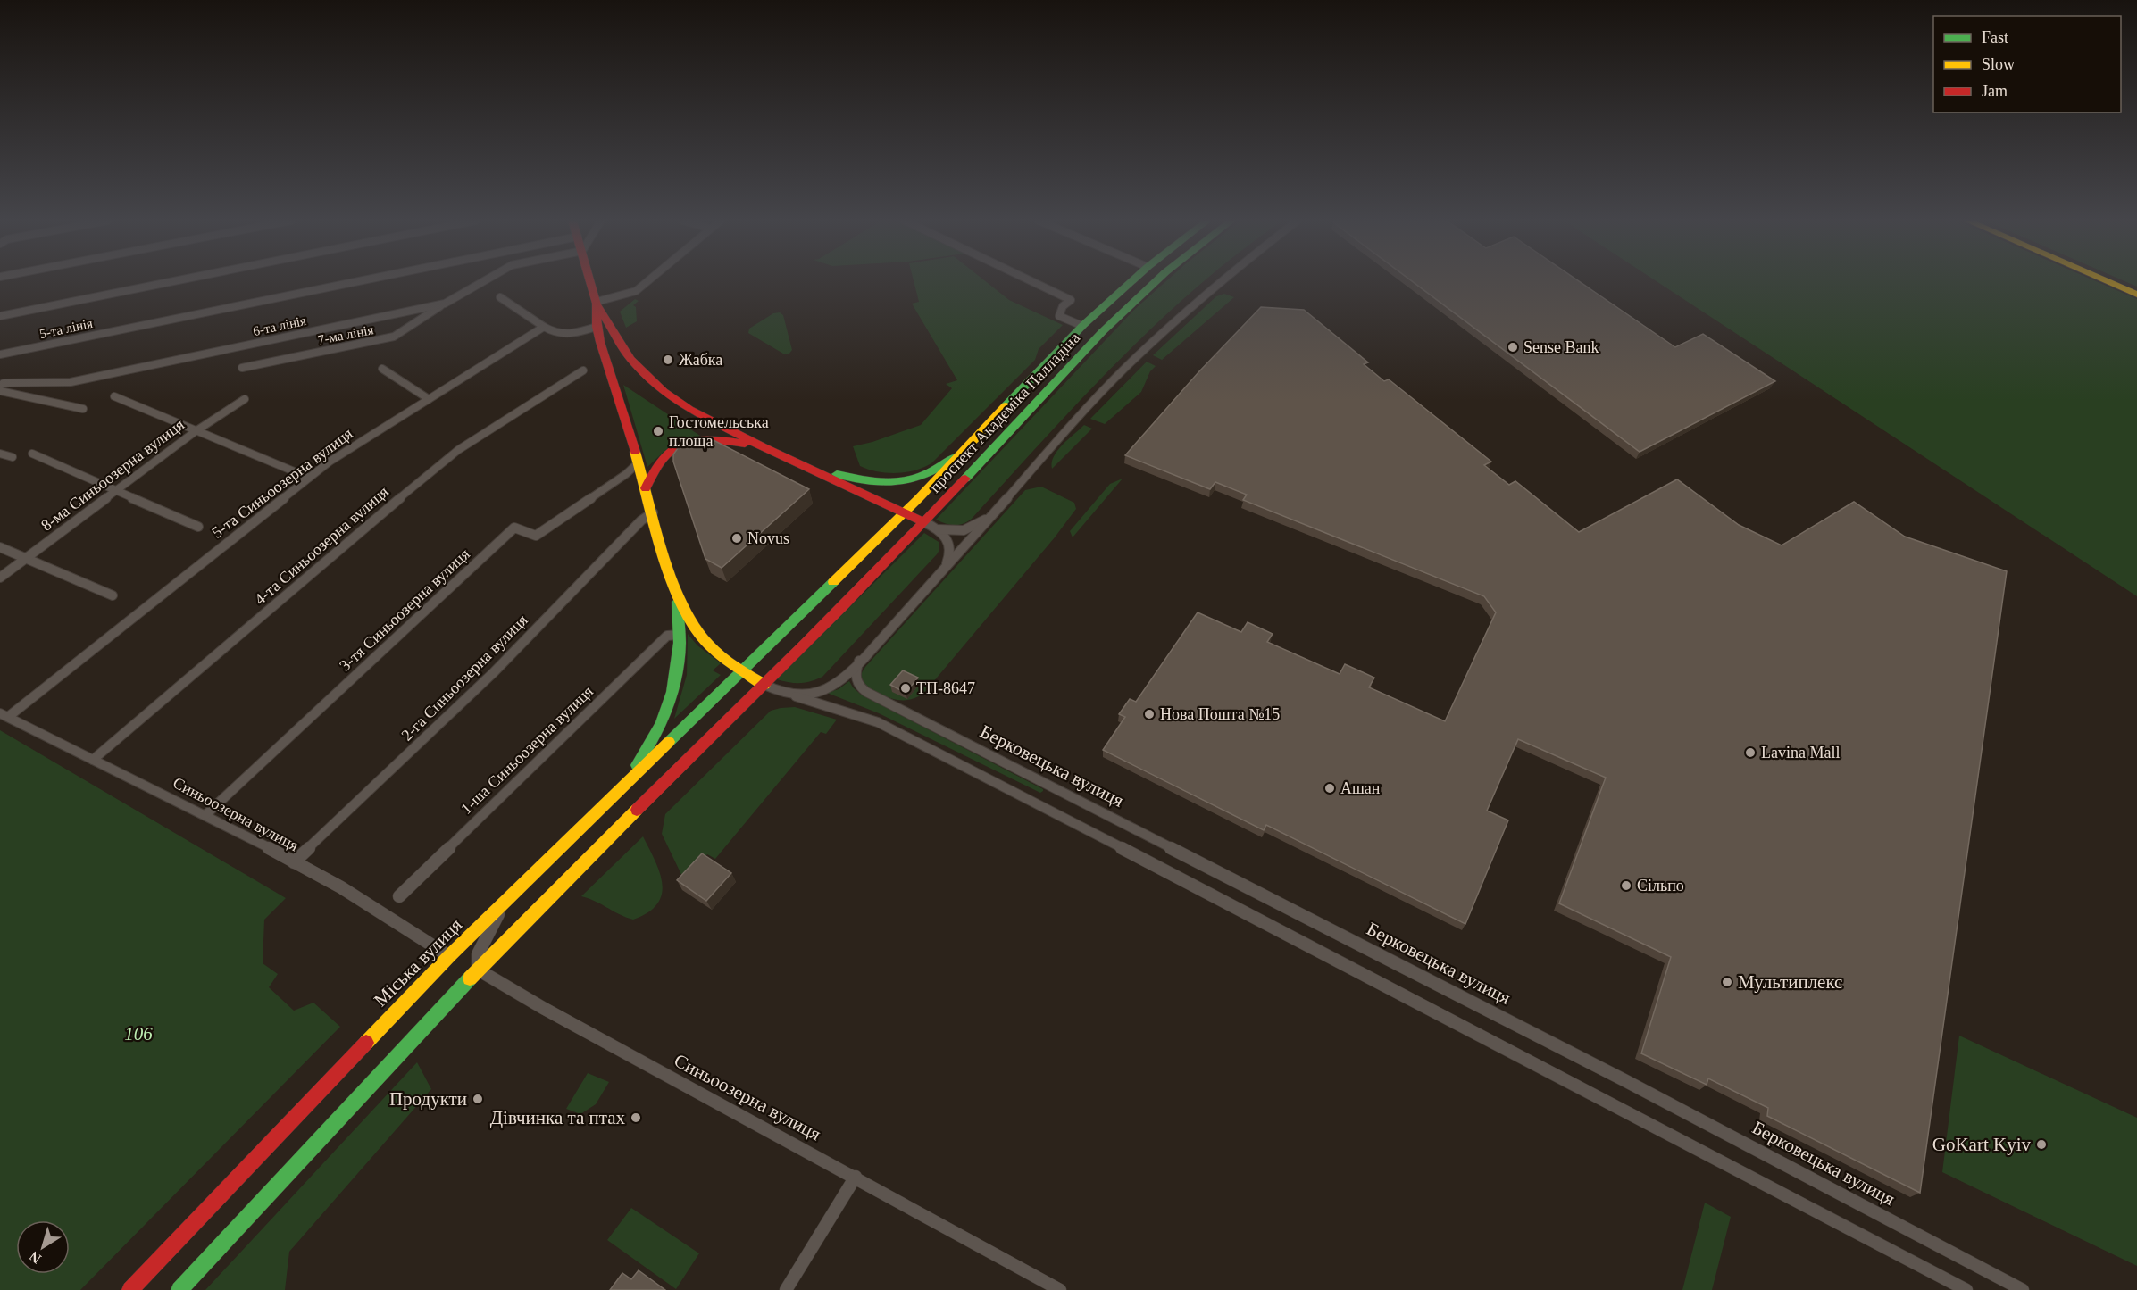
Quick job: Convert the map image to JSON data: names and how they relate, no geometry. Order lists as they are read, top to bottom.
{
  "streets": {
    "main road": ["проспект Академіка Палладіна", "Міська вулиця"],
    "street": [
      "6-та лінія",
      "5-та лінія",
      "7-ма лінія",
      "8-ма Синьоозерна вулиця",
      "5-та Синьоозерна вулиця",
      "4-та Синьоозерна вулиця",
      "3-тя Синьоозерна вулиця",
      "2-га Синьоозерна вулиця",
      "1-ша Синьоозерна вулиця",
      "Берковецька вулиця",
      "Синьоозерна вулиця"
    ]
  },
  "crossings": [
    ["6-та лінія", "7-ма лінія"],
    ["5-та Синьоозерна вулиця", "Синьоозерна вулиця"],
    ["4-та Синьоозерна вулиця", "Синьоозерна вулиця"],
    ["3-тя Синьоозерна вулиця", "Синьоозерна вулиця"],
    ["2-га Синьоозерна вулиця", "Синьоозерна вулиця"],
    ["Синьоозерна вулиця", "Міська вулиця"]
  ],
  "parks": ["106"],
  "places": [
    "Sense Bank",
    "Жабка",
    "Гостомельська площа",
    "Novus",
    "ТП-8647",
    "Нова Пошта №15",
    "Lavina Mall",
    "Ашан",
    "Сільпо",
    "Мультиплекс",
    "Продукти",
    "Дівчинка та птах",
    "GoKart Kyiv"
  ],
  "legend": ["Fast", "Slow", "Jam"],
  "north": "bottom left"
}
